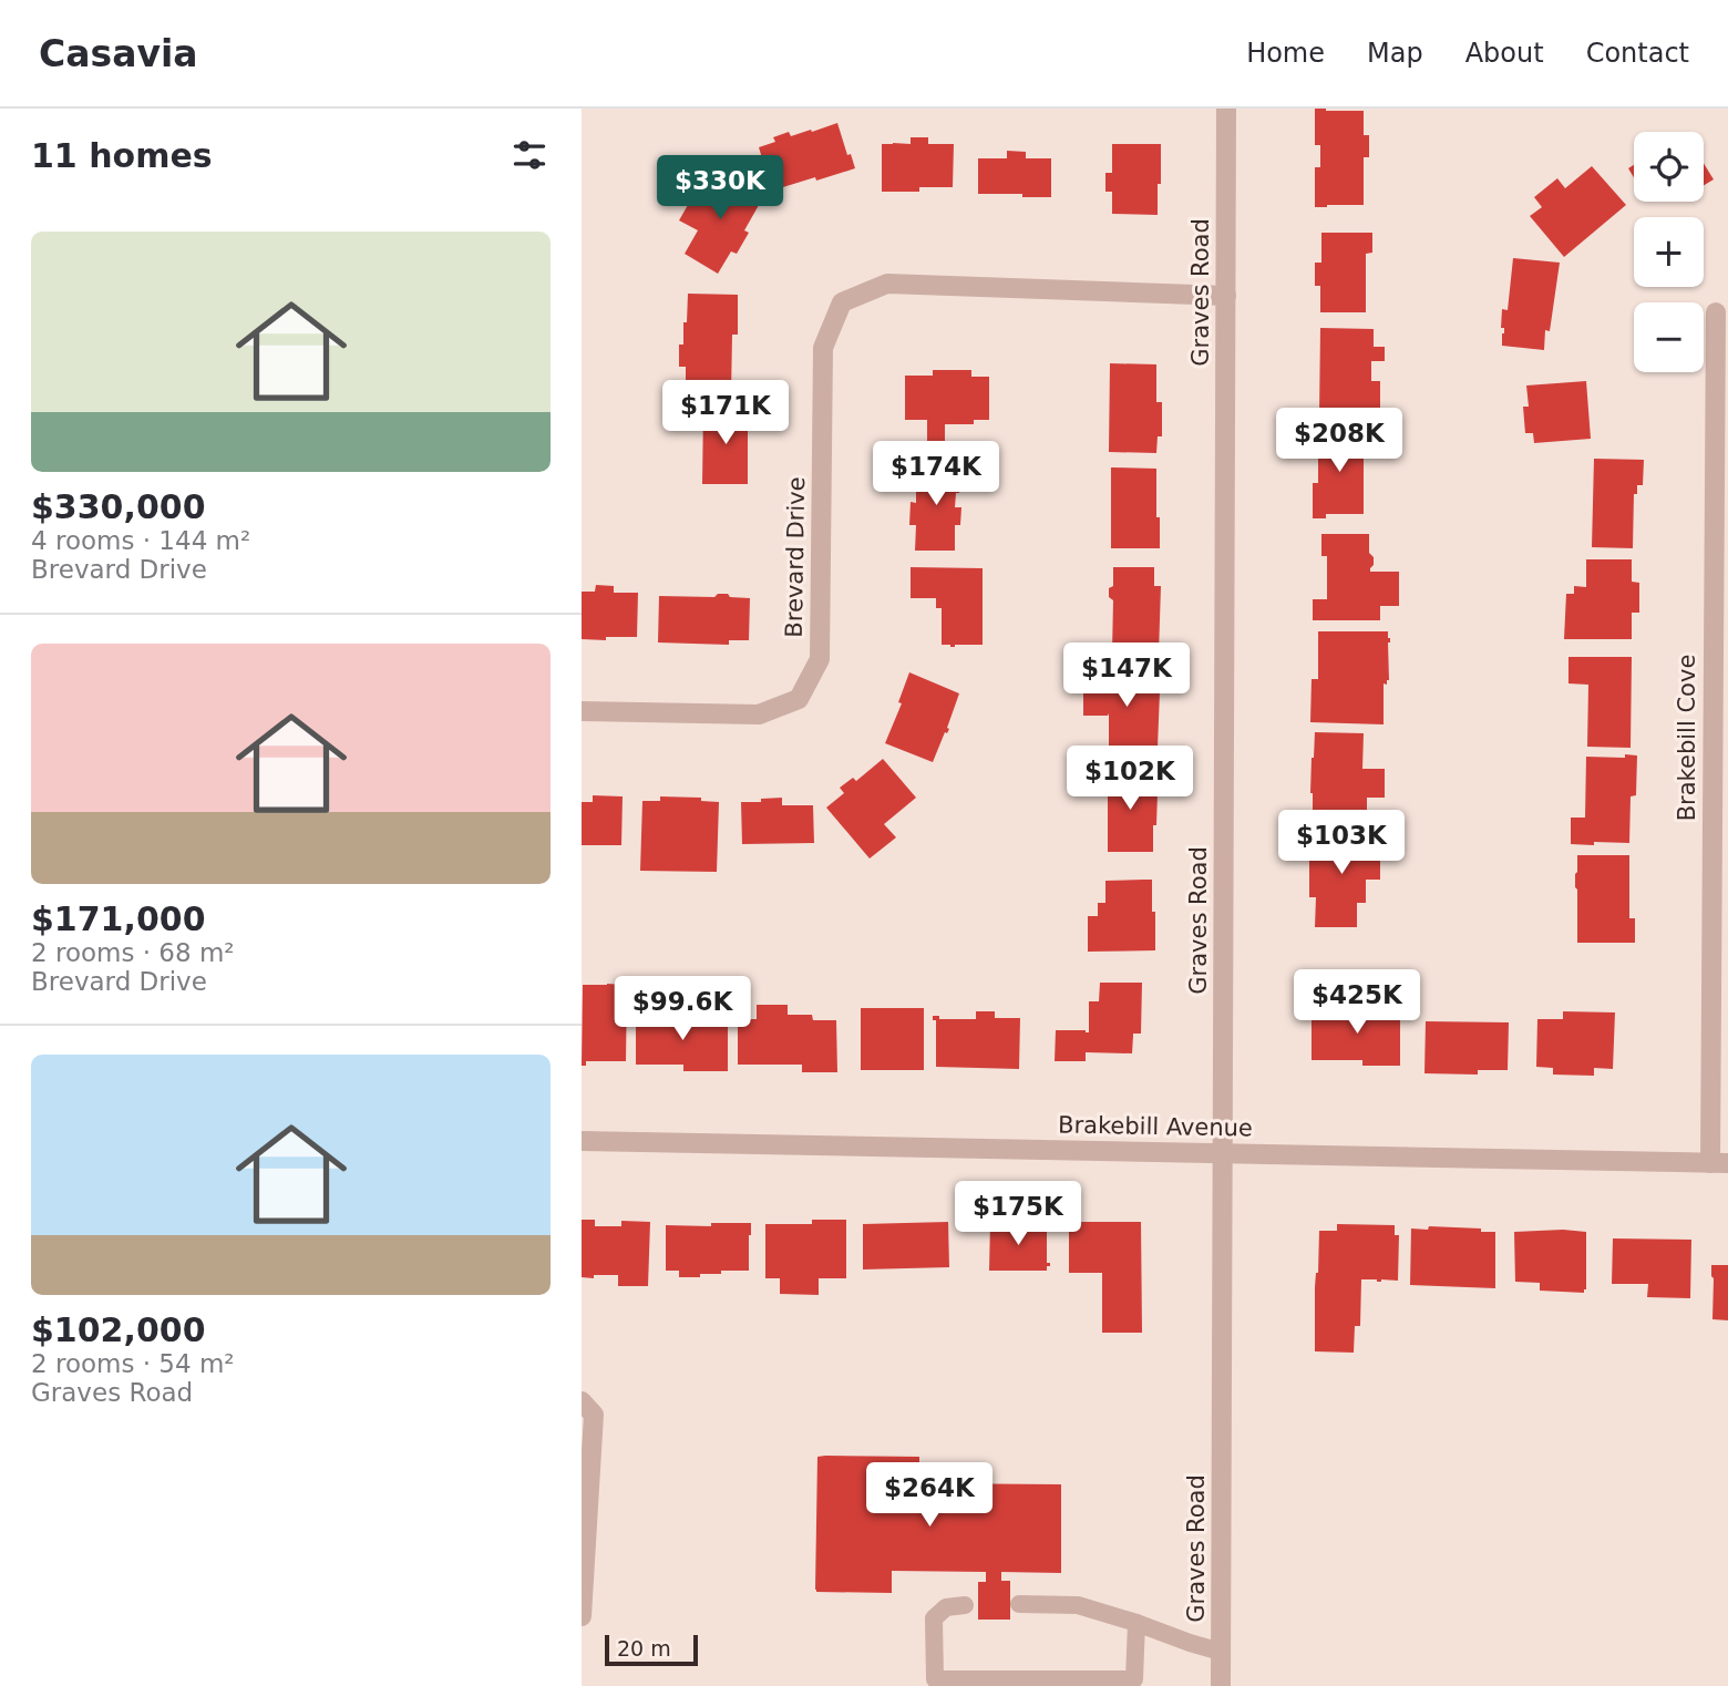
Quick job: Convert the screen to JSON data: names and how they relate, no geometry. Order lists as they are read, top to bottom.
{
  "streets": {
    "street": [
      "Graves Road",
      "Brevard Drive",
      "Brakebill Cove",
      "Brakebill Avenue"
    ]
  },
  "crossings": [
    ["Graves Road", "Brevard Drive"],
    ["Graves Road", "Brakebill Avenue"],
    ["Brakebill Cove", "Brakebill Avenue"]
  ],
  "scale_bar": "20 m",
  "page": {
    "header": "Casavia",
    "nav": [
      "Home",
      "Map",
      "About",
      "Contact"
    ],
    "heading": "11 homes",
    "map_buttons": ["+", "−"],
    "price": [
      "$330K",
      "$171K",
      "$208K",
      "$174K",
      "$147K",
      "$102K",
      "$103K",
      "$425K",
      "$99.6K",
      "$175K",
      "$264K"
    ],
    "list": [
      {
        "name": "$330,000",
        "note": "4 rooms · 144 m² · Brevard Drive"
      },
      {
        "name": "$171,000",
        "note": "2 rooms · 68 m² · Brevard Drive"
      },
      {
        "name": "$102,000",
        "note": "2 rooms · 54 m² · Graves Road"
      }
    ],
    "scale": "20 m"
  }
}
